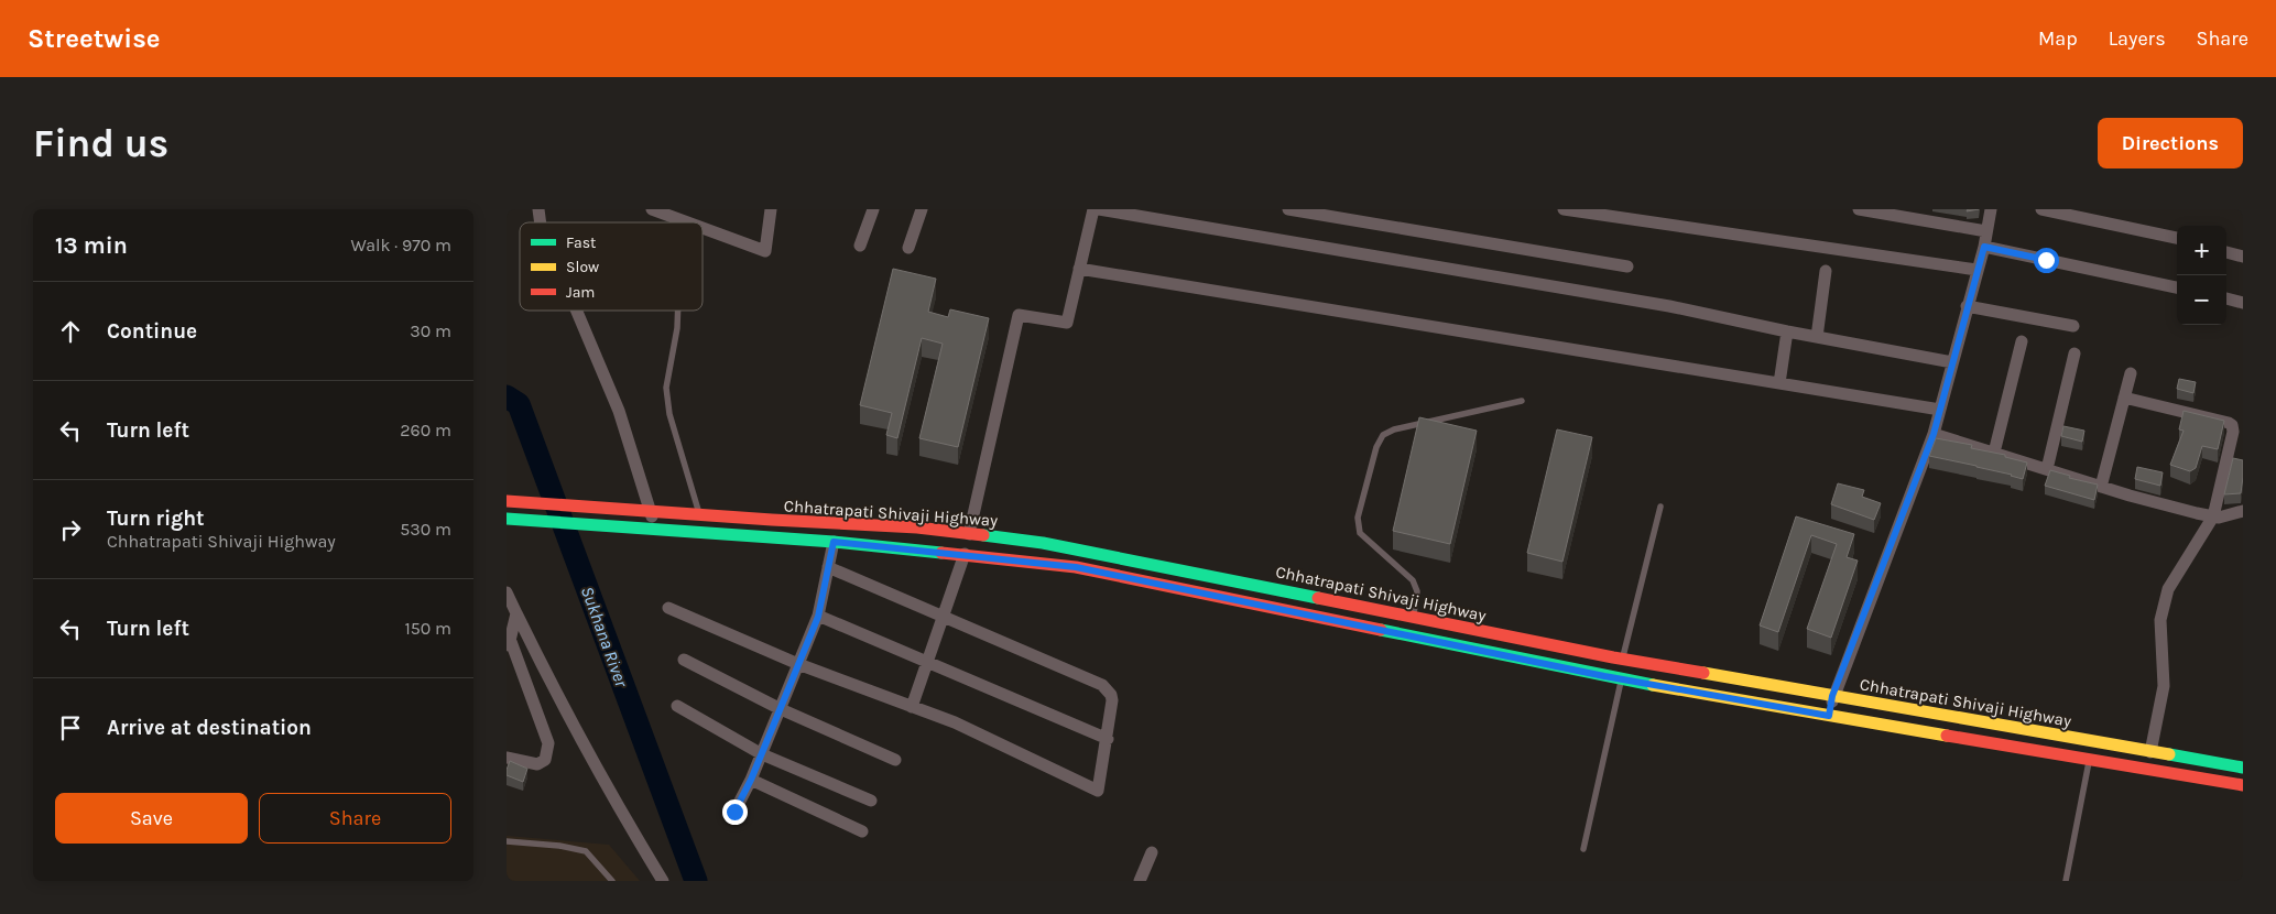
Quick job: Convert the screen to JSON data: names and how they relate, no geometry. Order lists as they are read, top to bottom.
{
  "streets": {
    "main road": ["Chhatrapati Shivaji Highway"]
  },
  "water": ["Sukhana River"],
  "legend": ["Fast", "Slow", "Jam"],
  "page": {
    "header": "Streetwise",
    "nav": ["Map", "Layers", "Share"],
    "buttons": [
      "Directions",
      ["Save", "Share"]
    ],
    "title": "Find us",
    "heading": ["13 min", "Walk · 970 m"],
    "map_buttons": ["+", "−"],
    "list": [
      ["Continue", "30 m"],
      ["Turn left", "260 m"],
      ["Turn right", "Chhatrapati Shivaji Highway", "530 m"],
      ["Turn left", "150 m"],
      "Arrive at destination"
    ]
  }
}
